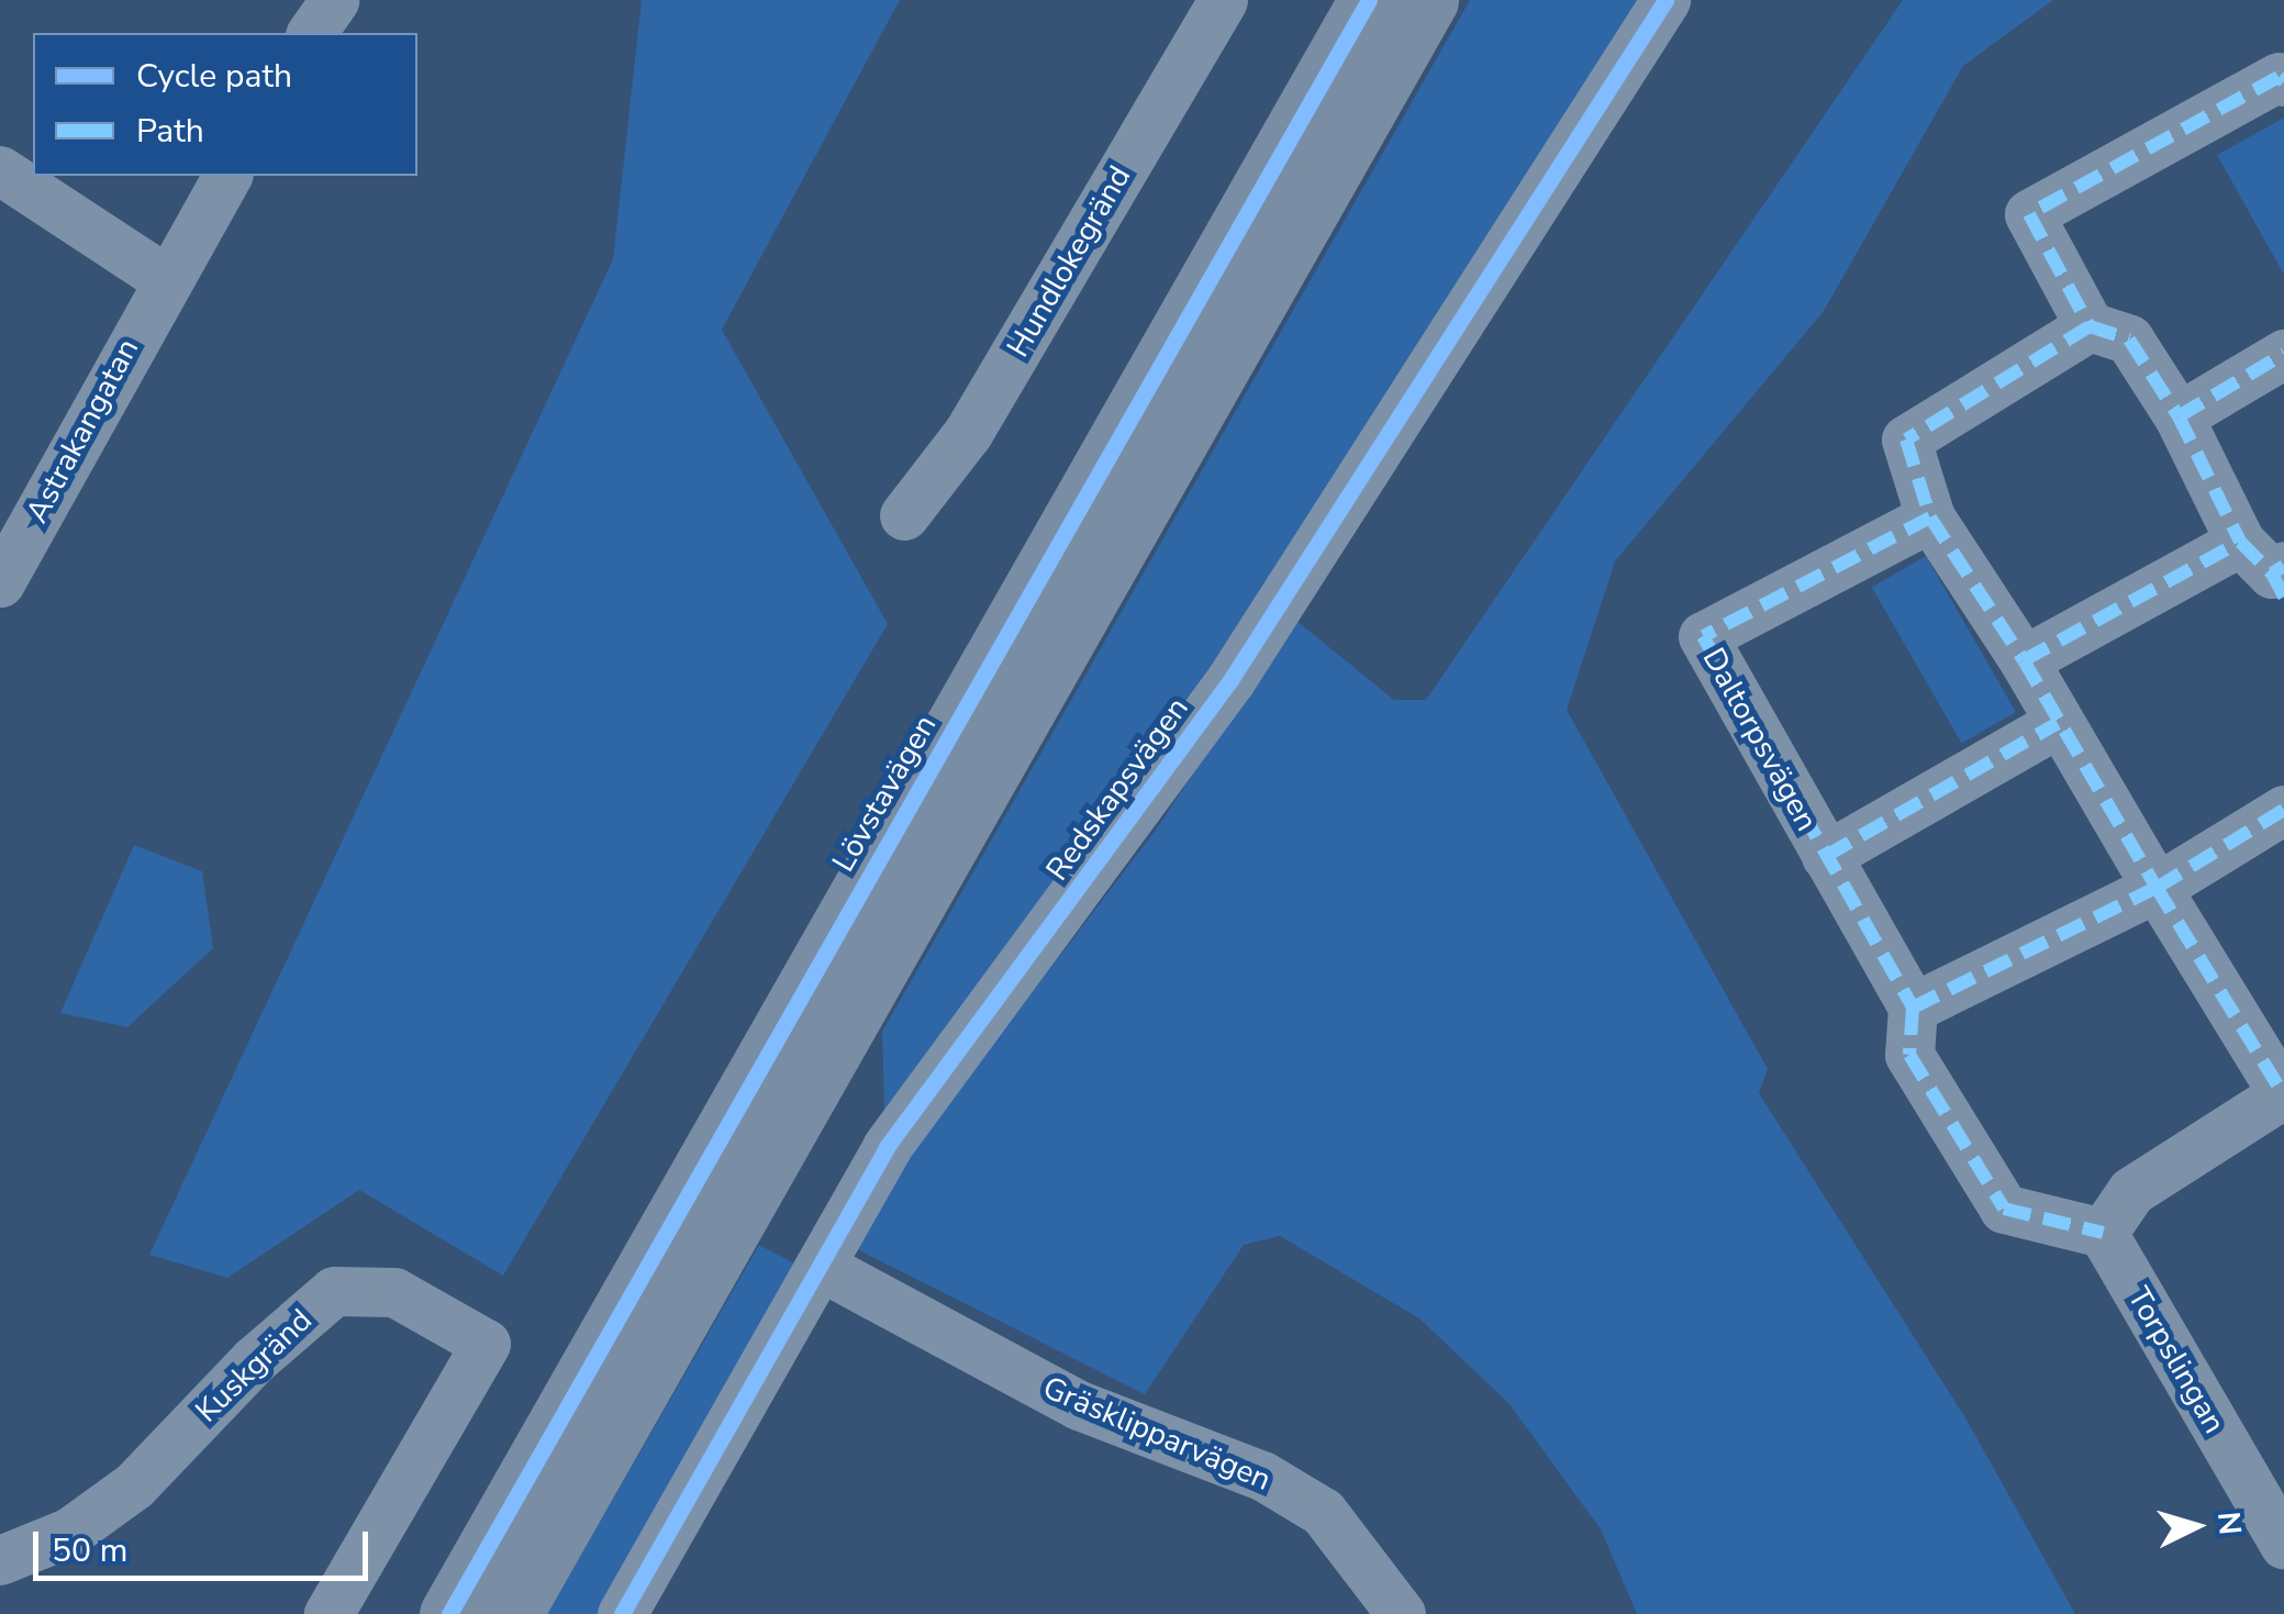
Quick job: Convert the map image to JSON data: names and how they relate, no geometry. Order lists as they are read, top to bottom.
{
  "streets": {
    "street": [
      "Hundlokegränd",
      "Astrakangatan",
      "Daltorpsvägen",
      "Redskapsvägen",
      "Lövstavägen",
      "Torpslingan",
      "Kuskgränd",
      "Gräsklipparvägen"
    ]
  },
  "crossings": [
    ["Daltorpsvägen", "Torpslingan"],
    ["Redskapsvägen", "Gräsklipparvägen"]
  ],
  "legend": ["Cycle path", "Path"],
  "scale_bar": "50 m",
  "north": "right"
}
